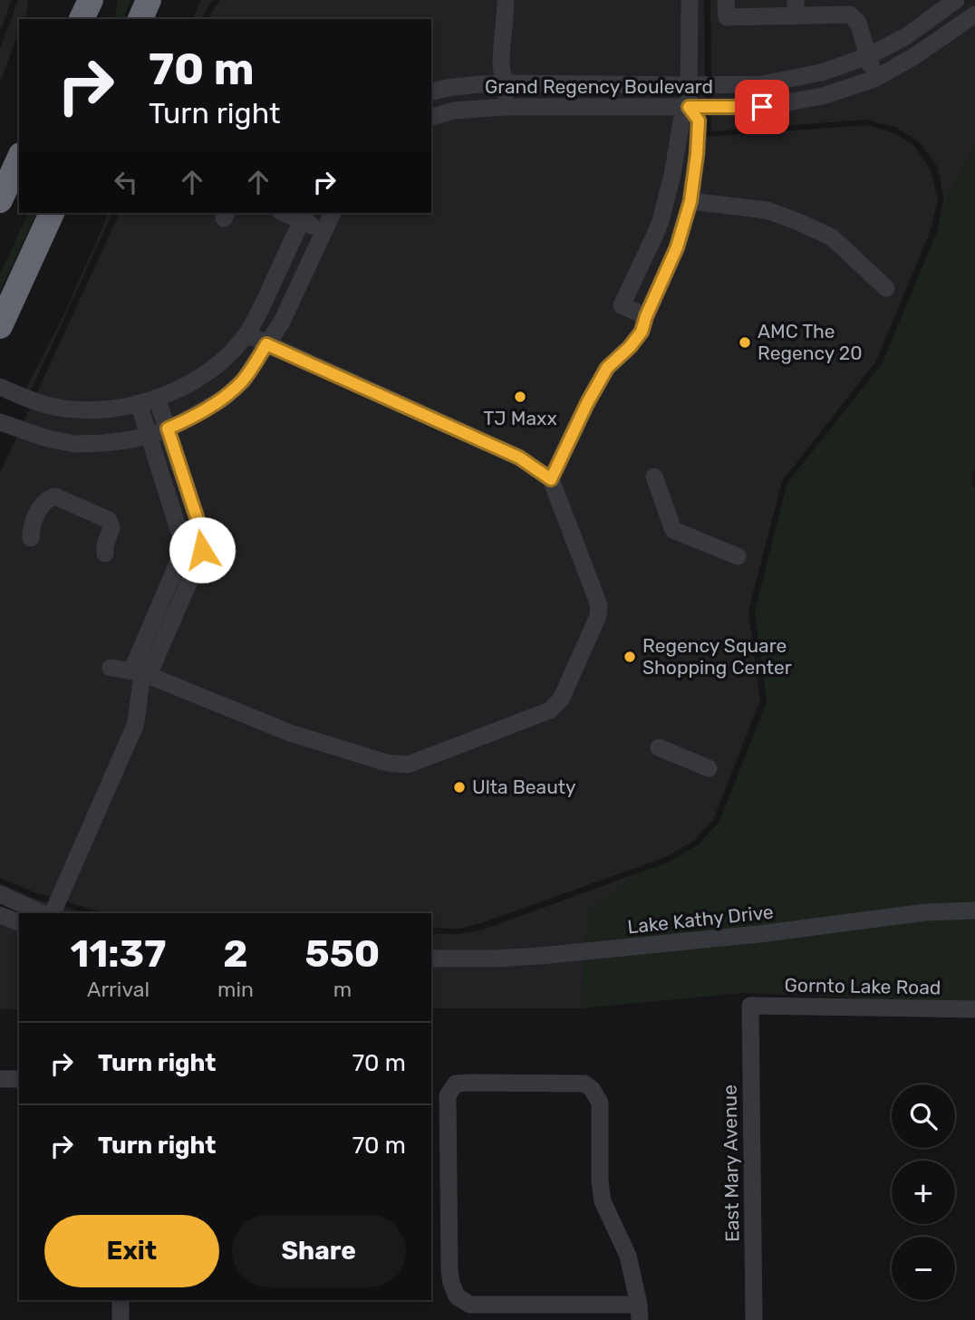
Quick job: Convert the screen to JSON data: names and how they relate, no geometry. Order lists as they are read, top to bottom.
{
  "streets": {
    "street": [
      "Grand Regency Boulevard",
      "Lake Kathy Drive",
      "Gornto Lake Road",
      "East Mary Avenue"
    ]
  },
  "crossings": [
    ["Gornto Lake Road", "East Mary Avenue"]
  ],
  "places": [
    "AMC The Regency 20",
    "TJ Maxx",
    "Regency Square Shopping Center",
    "Ulta Beauty"
  ],
  "page": {
    "turn": ["70 m", "Turn right"],
    "eta": [
      "11:37",
      "Arrival",
      "2",
      "min",
      "550",
      "m"
    ],
    "list": [
      {
        "name": "Turn right",
        "value": "70 m"
      },
      {
        "name": "Turn right",
        "value": "70 m"
      }
    ],
    "map_buttons": ["+", "−"],
    "buttons": ["Exit", "Share"]
  }
}
